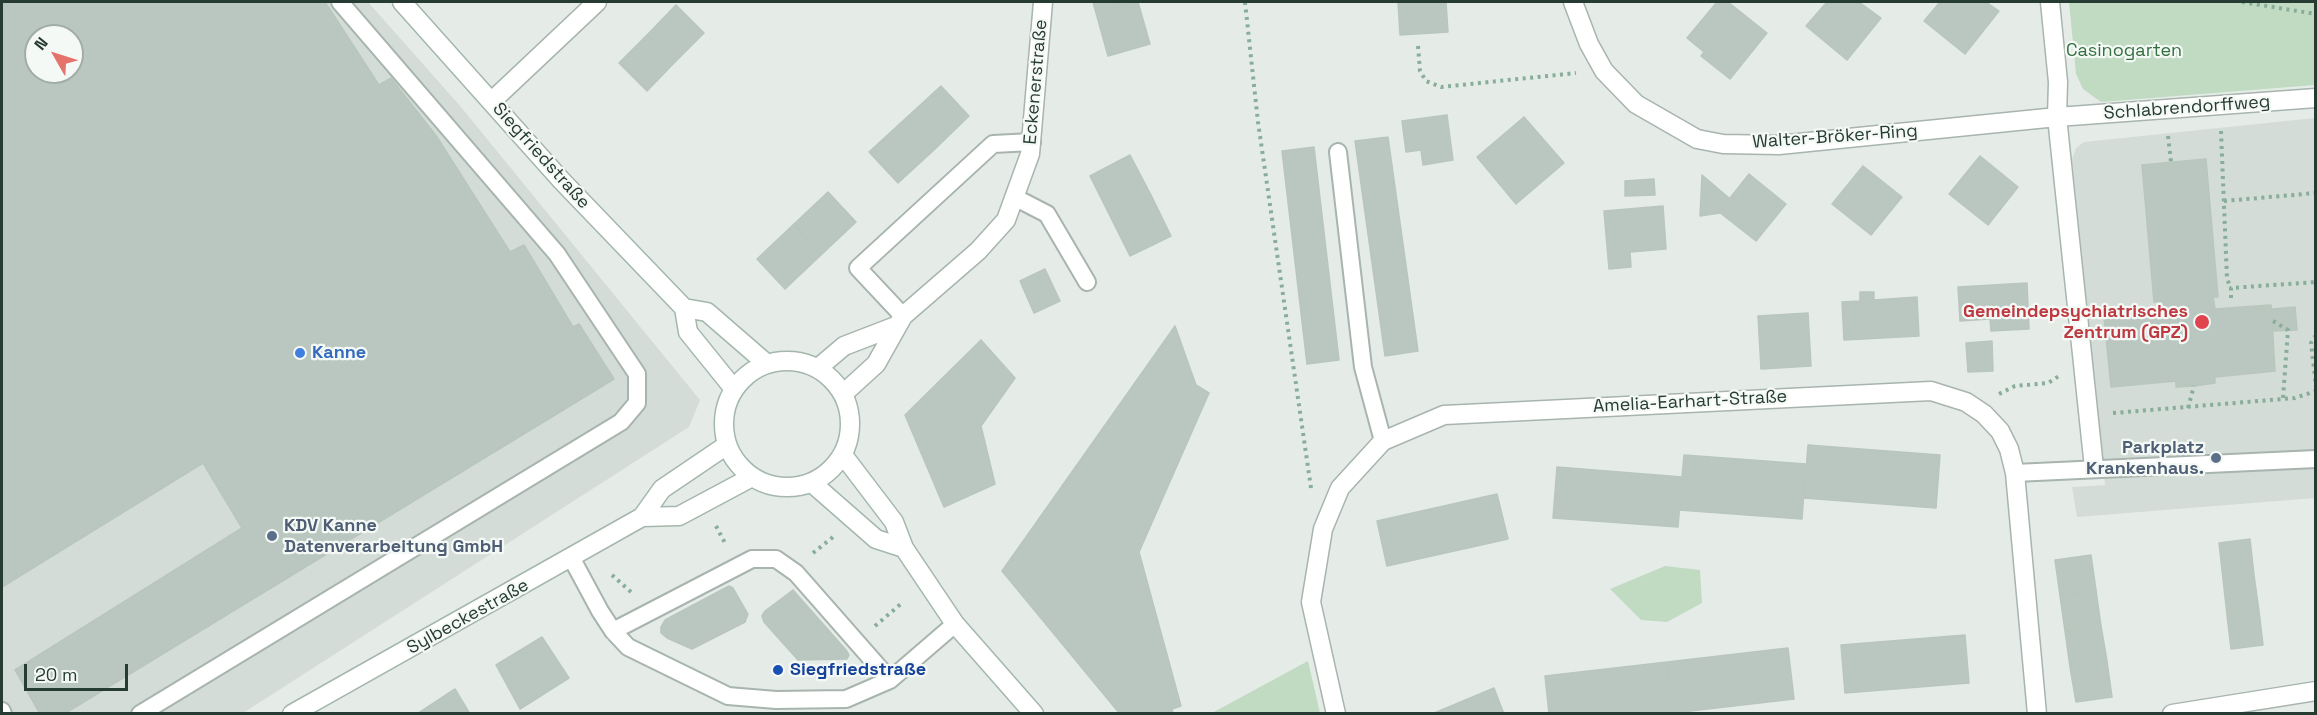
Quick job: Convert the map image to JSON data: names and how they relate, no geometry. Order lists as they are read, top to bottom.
{
  "streets": {
    "street": [
      "Eckenerstraße",
      "Schlabrendorffweg",
      "Walter-Bröker-Ring",
      "Siegfriedstraße",
      "Amelia-Earhart-Straße",
      "Sylbeckestraße"
    ]
  },
  "crossings": [
    ["Eckenerstraße", "Siegfriedstraße"],
    ["Eckenerstraße", "Sylbeckestraße"],
    ["Schlabrendorffweg", "Walter-Bröker-Ring"],
    ["Siegfriedstraße", "Sylbeckestraße"]
  ],
  "parks": ["Casinogarten"],
  "places": [
    "Gemeindepsychiatrisches Zentrum (GPZ)",
    "Kanne",
    "Parkplatz Krankenhaus.",
    "KDV Kanne Datenverarbeitung GmbH",
    "Siegfriedstraße"
  ],
  "scale_bar": "20 m",
  "north": "top left"
}
